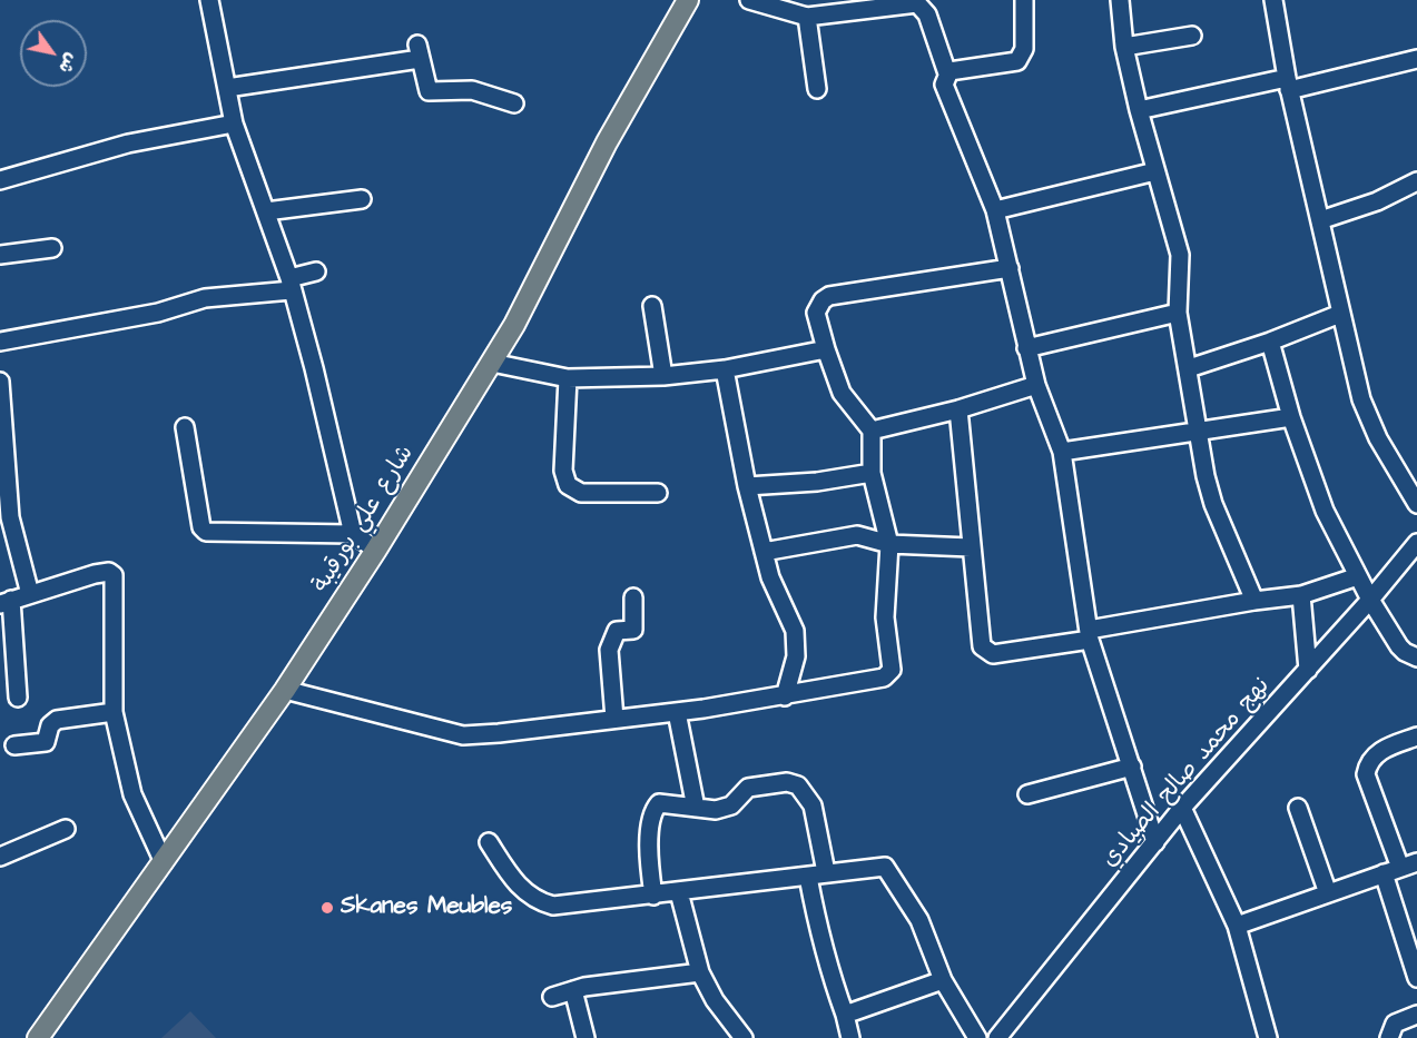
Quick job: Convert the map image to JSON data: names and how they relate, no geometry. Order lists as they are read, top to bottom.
{
  "streets": {
    "main road": ["شارع علي بورقيبة"],
    "street": ["نهج محمد صالح الصيادي"]
  },
  "places": ["Skanes Meubles"],
  "north": "bottom right"
}
